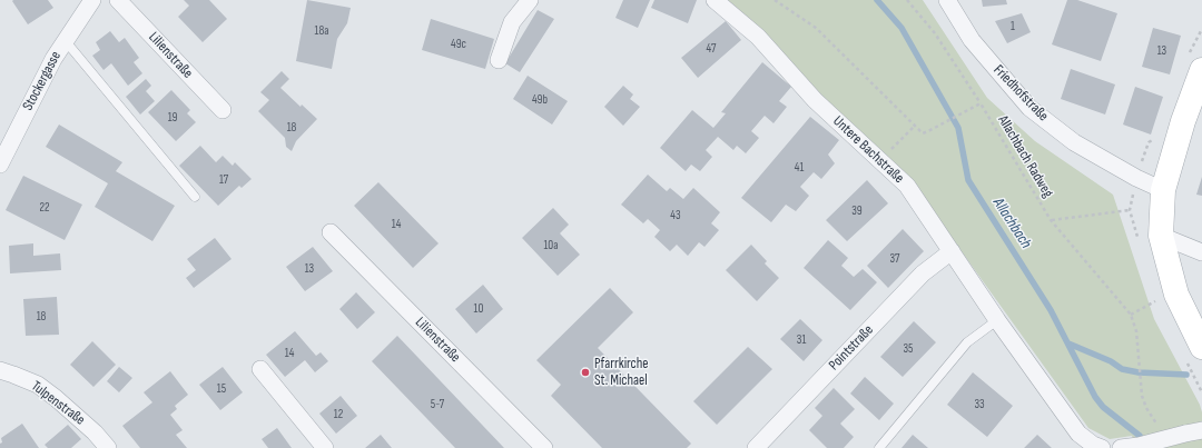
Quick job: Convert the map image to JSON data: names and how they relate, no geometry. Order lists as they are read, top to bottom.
{
  "streets": {
    "street": [
      "Lilienstraße",
      "Stockergasse",
      "Friedhofstraße",
      "Untere Bachstraße",
      "Pointstraße",
      "Tulpenstraße"
    ],
    "path": ["Allachbach Radweg"]
  },
  "crossings": [
    ["Untere Bachstraße", "Pointstraße"]
  ],
  "water": ["Allachbach"],
  "places": ["Pfarrkirche St. Michael"],
  "house_numbers": [
    "1",
    "18a",
    "49c",
    "47",
    "13",
    "49b",
    "19",
    "18",
    "41",
    "17",
    "22",
    "39",
    "43",
    "14",
    "10a",
    "37",
    "13",
    "10",
    "18",
    "31",
    "35",
    "14",
    "15",
    "5-7",
    "33",
    "12"
  ]
}
